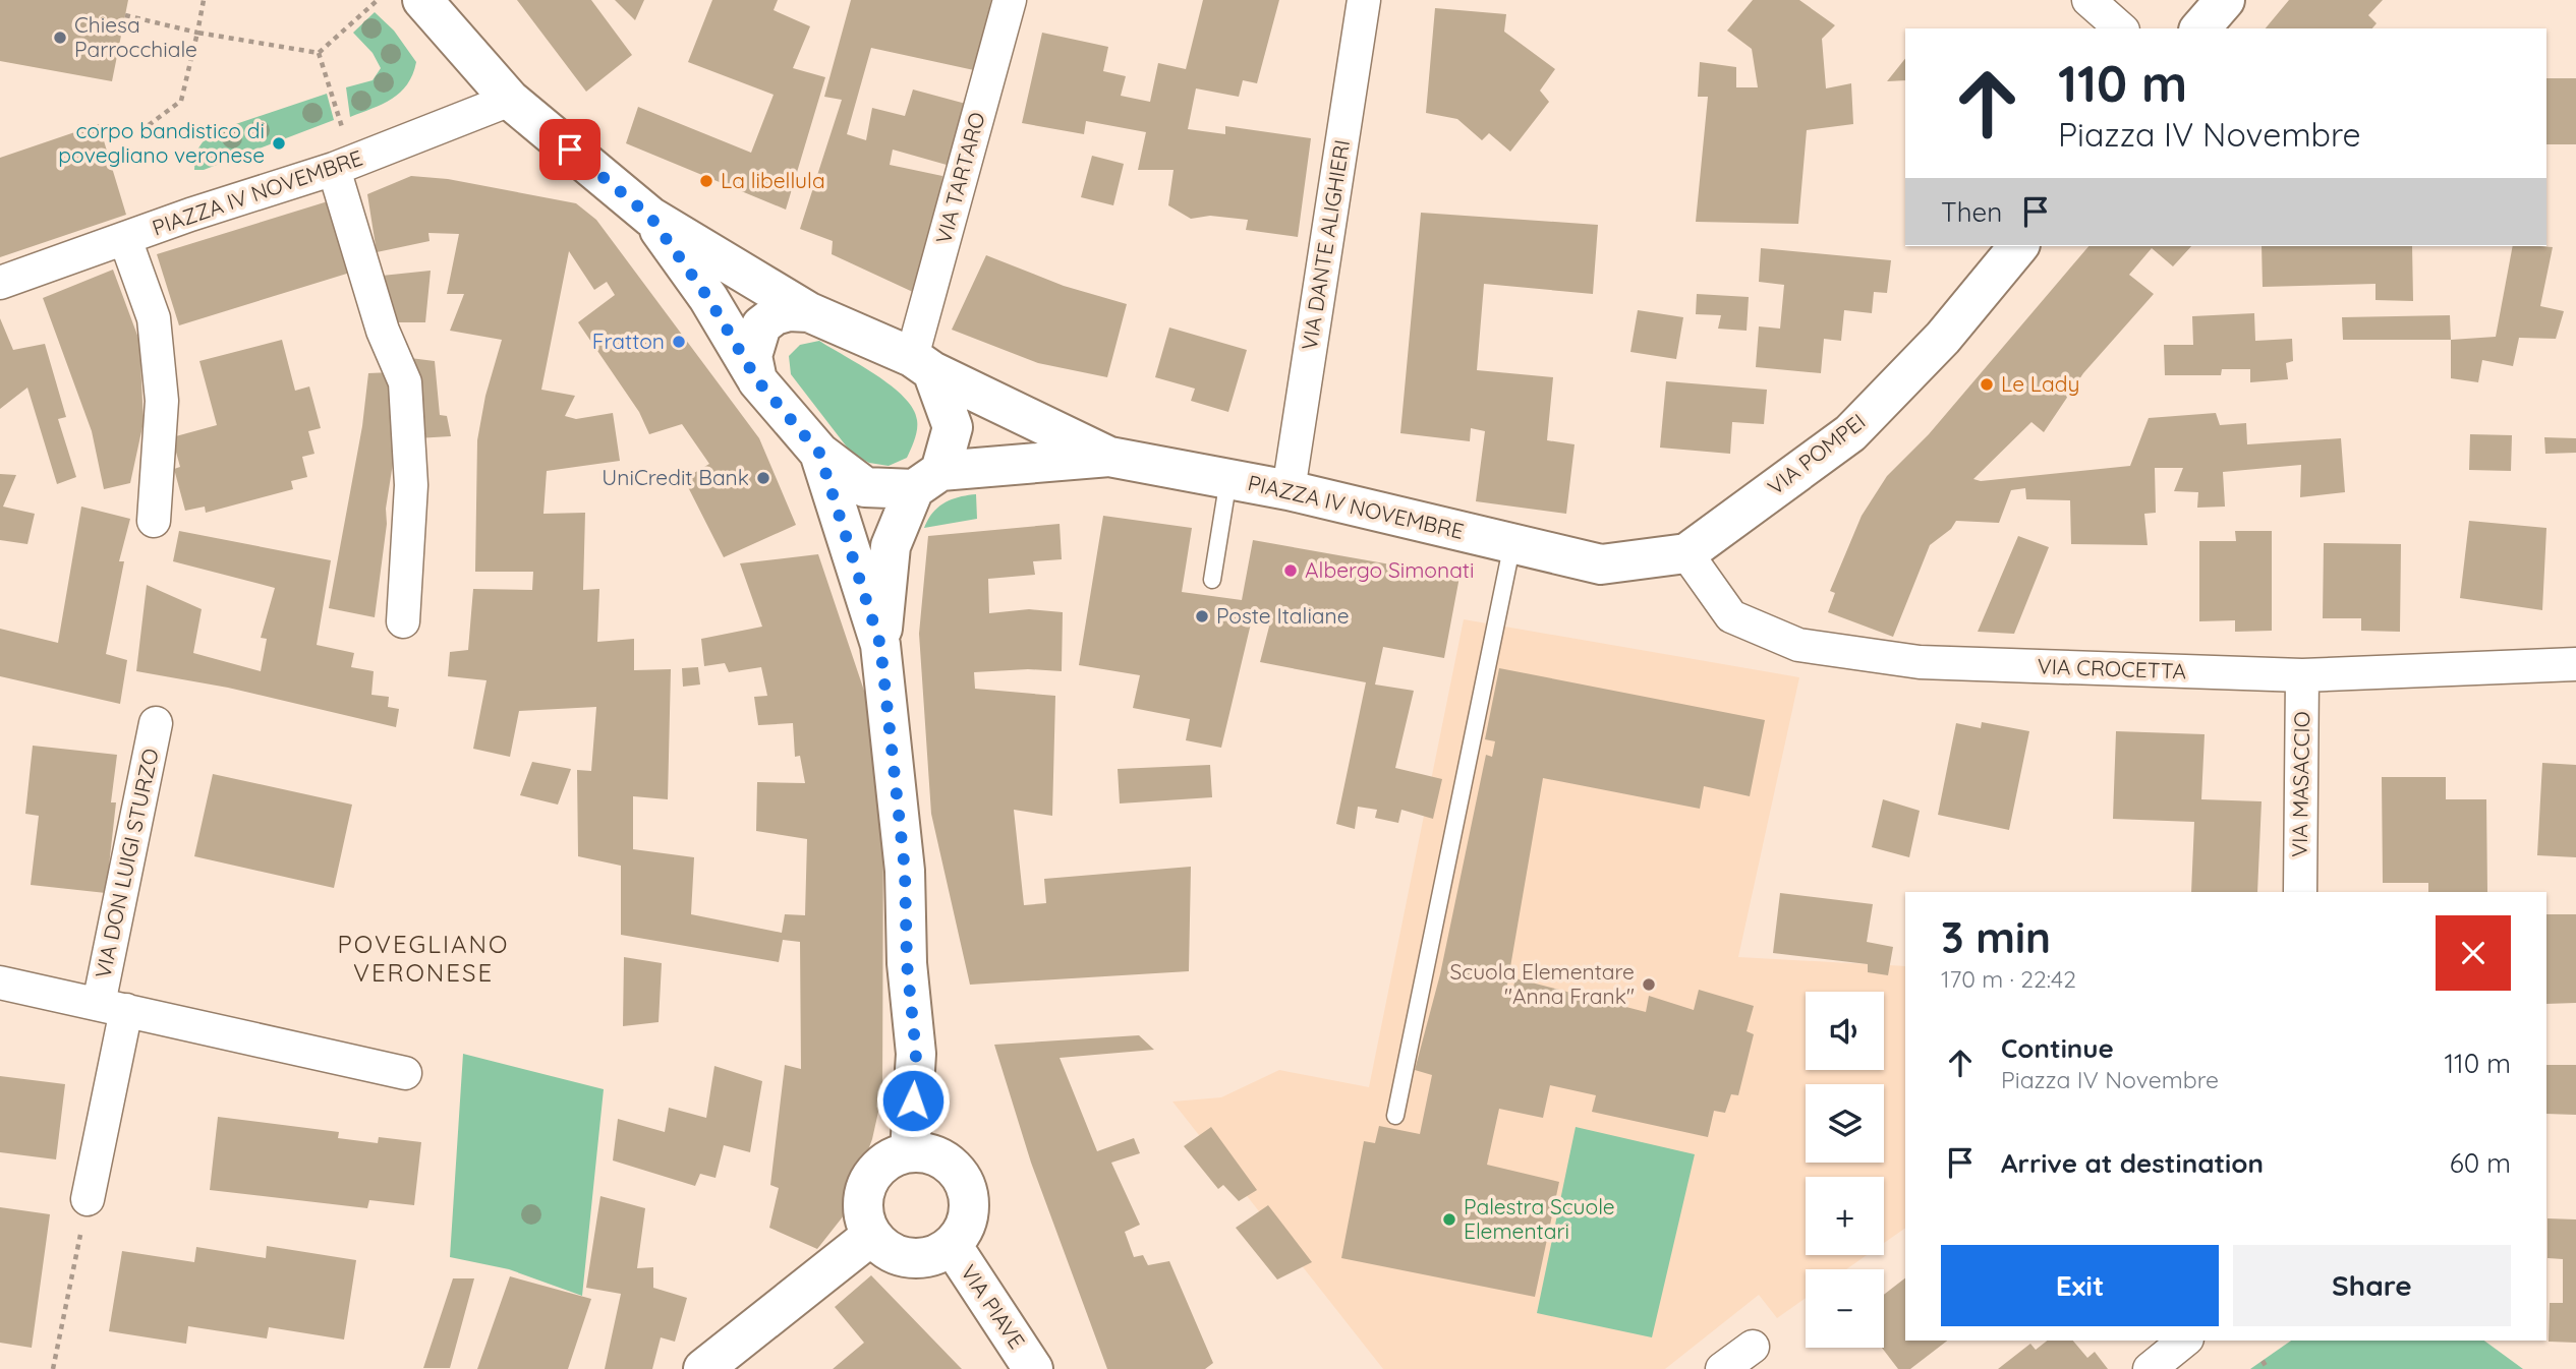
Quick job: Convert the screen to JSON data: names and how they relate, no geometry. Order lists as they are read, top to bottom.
{
  "streets": {
    "street": [
      "VIA TARTARO",
      "PIAZZA IV NOVEMBRE",
      "VIA DANTE ALIGHIERI",
      "VIA POMPEI",
      "VIA CROCETTA",
      "VIA MASACCIO",
      "VIA DON LUIGI STURZO",
      "VIA PIAVE"
    ]
  },
  "crossings": [
    ["VIA TARTARO", "PIAZZA IV NOVEMBRE"],
    ["PIAZZA IV NOVEMBRE", "VIA DANTE ALIGHIERI"],
    ["PIAZZA IV NOVEMBRE", "VIA POMPEI"],
    ["VIA POMPEI", "VIA CROCETTA"],
    ["VIA CROCETTA", "VIA MASACCIO"]
  ],
  "districts": ["POVEGLIANO VERONESE"],
  "places": [
    "Chiesa Parrocchiale",
    "corpo bandistico di povegliano veronese",
    "La libellula",
    "Fratton",
    "Le Lady",
    "UniCredit Bank",
    "Albergo Simonati",
    "Poste Italiane",
    "Scuola Elementare \"Anna Frank\"",
    "Palestra Scuole Elementari"
  ],
  "page": {
    "turn": ["110 m", "Piazza IV Novembre"],
    "then": "Then",
    "heading": ["3 min", "170 m · 22:42"],
    "map_buttons": ["+", "−"],
    "list": [
      {
        "name": "Continue",
        "note": "Piazza IV Novembre",
        "value": "110 m"
      },
      {
        "name": "Arrive at destination",
        "value": "60 m"
      }
    ],
    "buttons": ["Exit", "Share"]
  }
}
